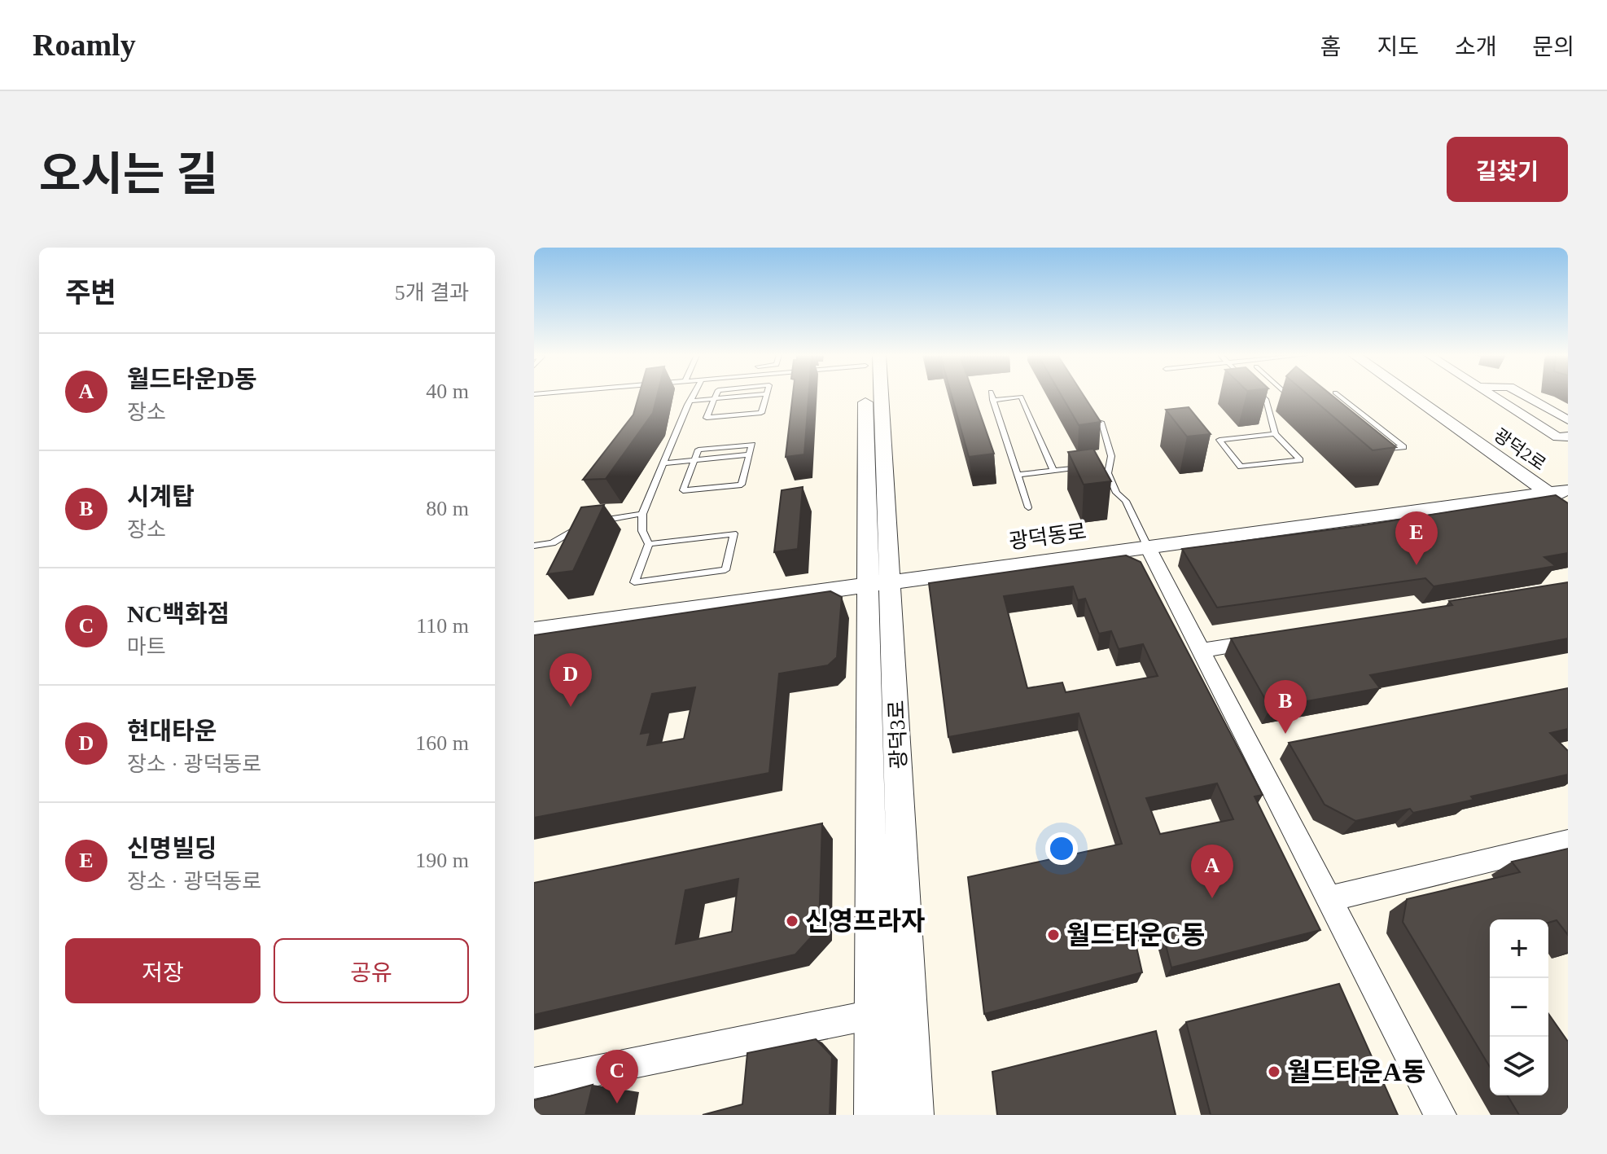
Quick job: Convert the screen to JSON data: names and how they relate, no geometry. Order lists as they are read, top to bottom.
{
  "streets": {
    "street": ["광덕2로", "광덕동로", "광덕3로"]
  },
  "crossings": [
    ["광덕2로", "광덕동로"],
    ["광덕동로", "광덕3로"]
  ],
  "places": ["신영프라자", "월드타운C동", "월드타운A동"],
  "page": {
    "header": "Roamly",
    "nav": [
      "홈",
      "지도",
      "소개",
      "문의"
    ],
    "title": "오시는 길",
    "buttons": [
      "길찾기",
      ["저장", "공유"]
    ],
    "heading": ["주변", "5개 결과"],
    "list": [
      {
        "mark": "A",
        "name": "월드타운D동",
        "note": "장소",
        "value": "40 m"
      },
      {
        "mark": "B",
        "name": "시계탑",
        "note": "장소",
        "value": "80 m"
      },
      {
        "mark": "C",
        "name": "NC백화점",
        "note": "마트",
        "value": "110 m"
      },
      {
        "mark": "D",
        "name": "현대타운",
        "note": "장소 · 광덕동로",
        "value": "160 m"
      },
      {
        "mark": "E",
        "name": "신명빌딩",
        "note": "장소 · 광덕동로",
        "value": "190 m"
      }
    ],
    "pins": [
      "E",
      "D",
      "B",
      "A",
      "C"
    ],
    "map_buttons": ["+", "−"]
  }
}
